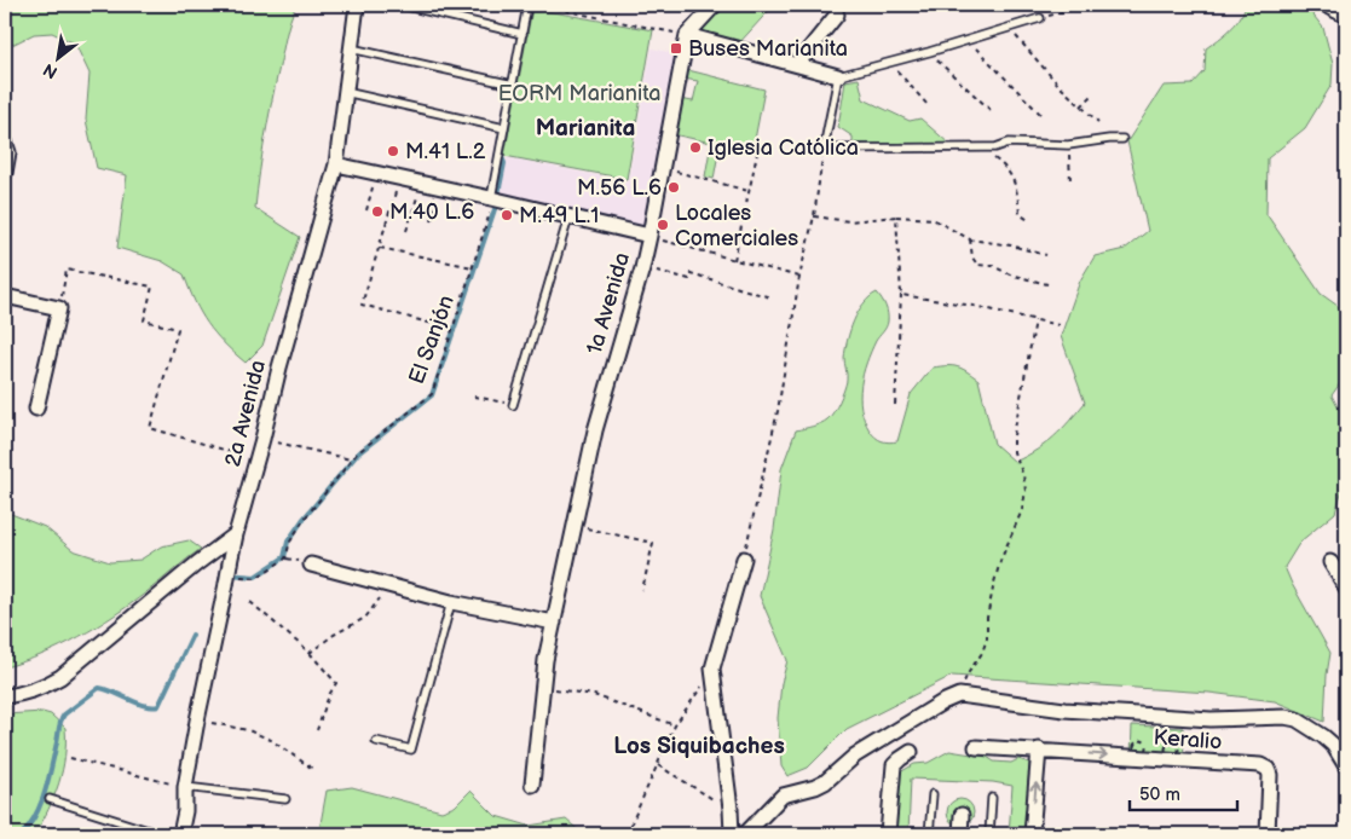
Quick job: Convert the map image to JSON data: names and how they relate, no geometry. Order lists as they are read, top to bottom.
{
  "streets": {
    "street": ["1a Avenida", "2a Avenida", "Keralio"],
    "path": ["El Sanjón"]
  },
  "crossings": [
    ["El Sanjón", "2a Avenida"]
  ],
  "districts": ["Marianita", "Los Siquibaches"],
  "parks": ["EORM Marianita"],
  "places": {
    "transit": ["Buses Marianita"],
    "other": [
      "Iglesia Católica",
      "M.41 L.2",
      "M.56 L.6",
      "M.40 L.6",
      "M.49 L.1",
      "Locales Comerciales"
    ]
  },
  "scale_bar": "50 m",
  "north": "bottom left"
}
